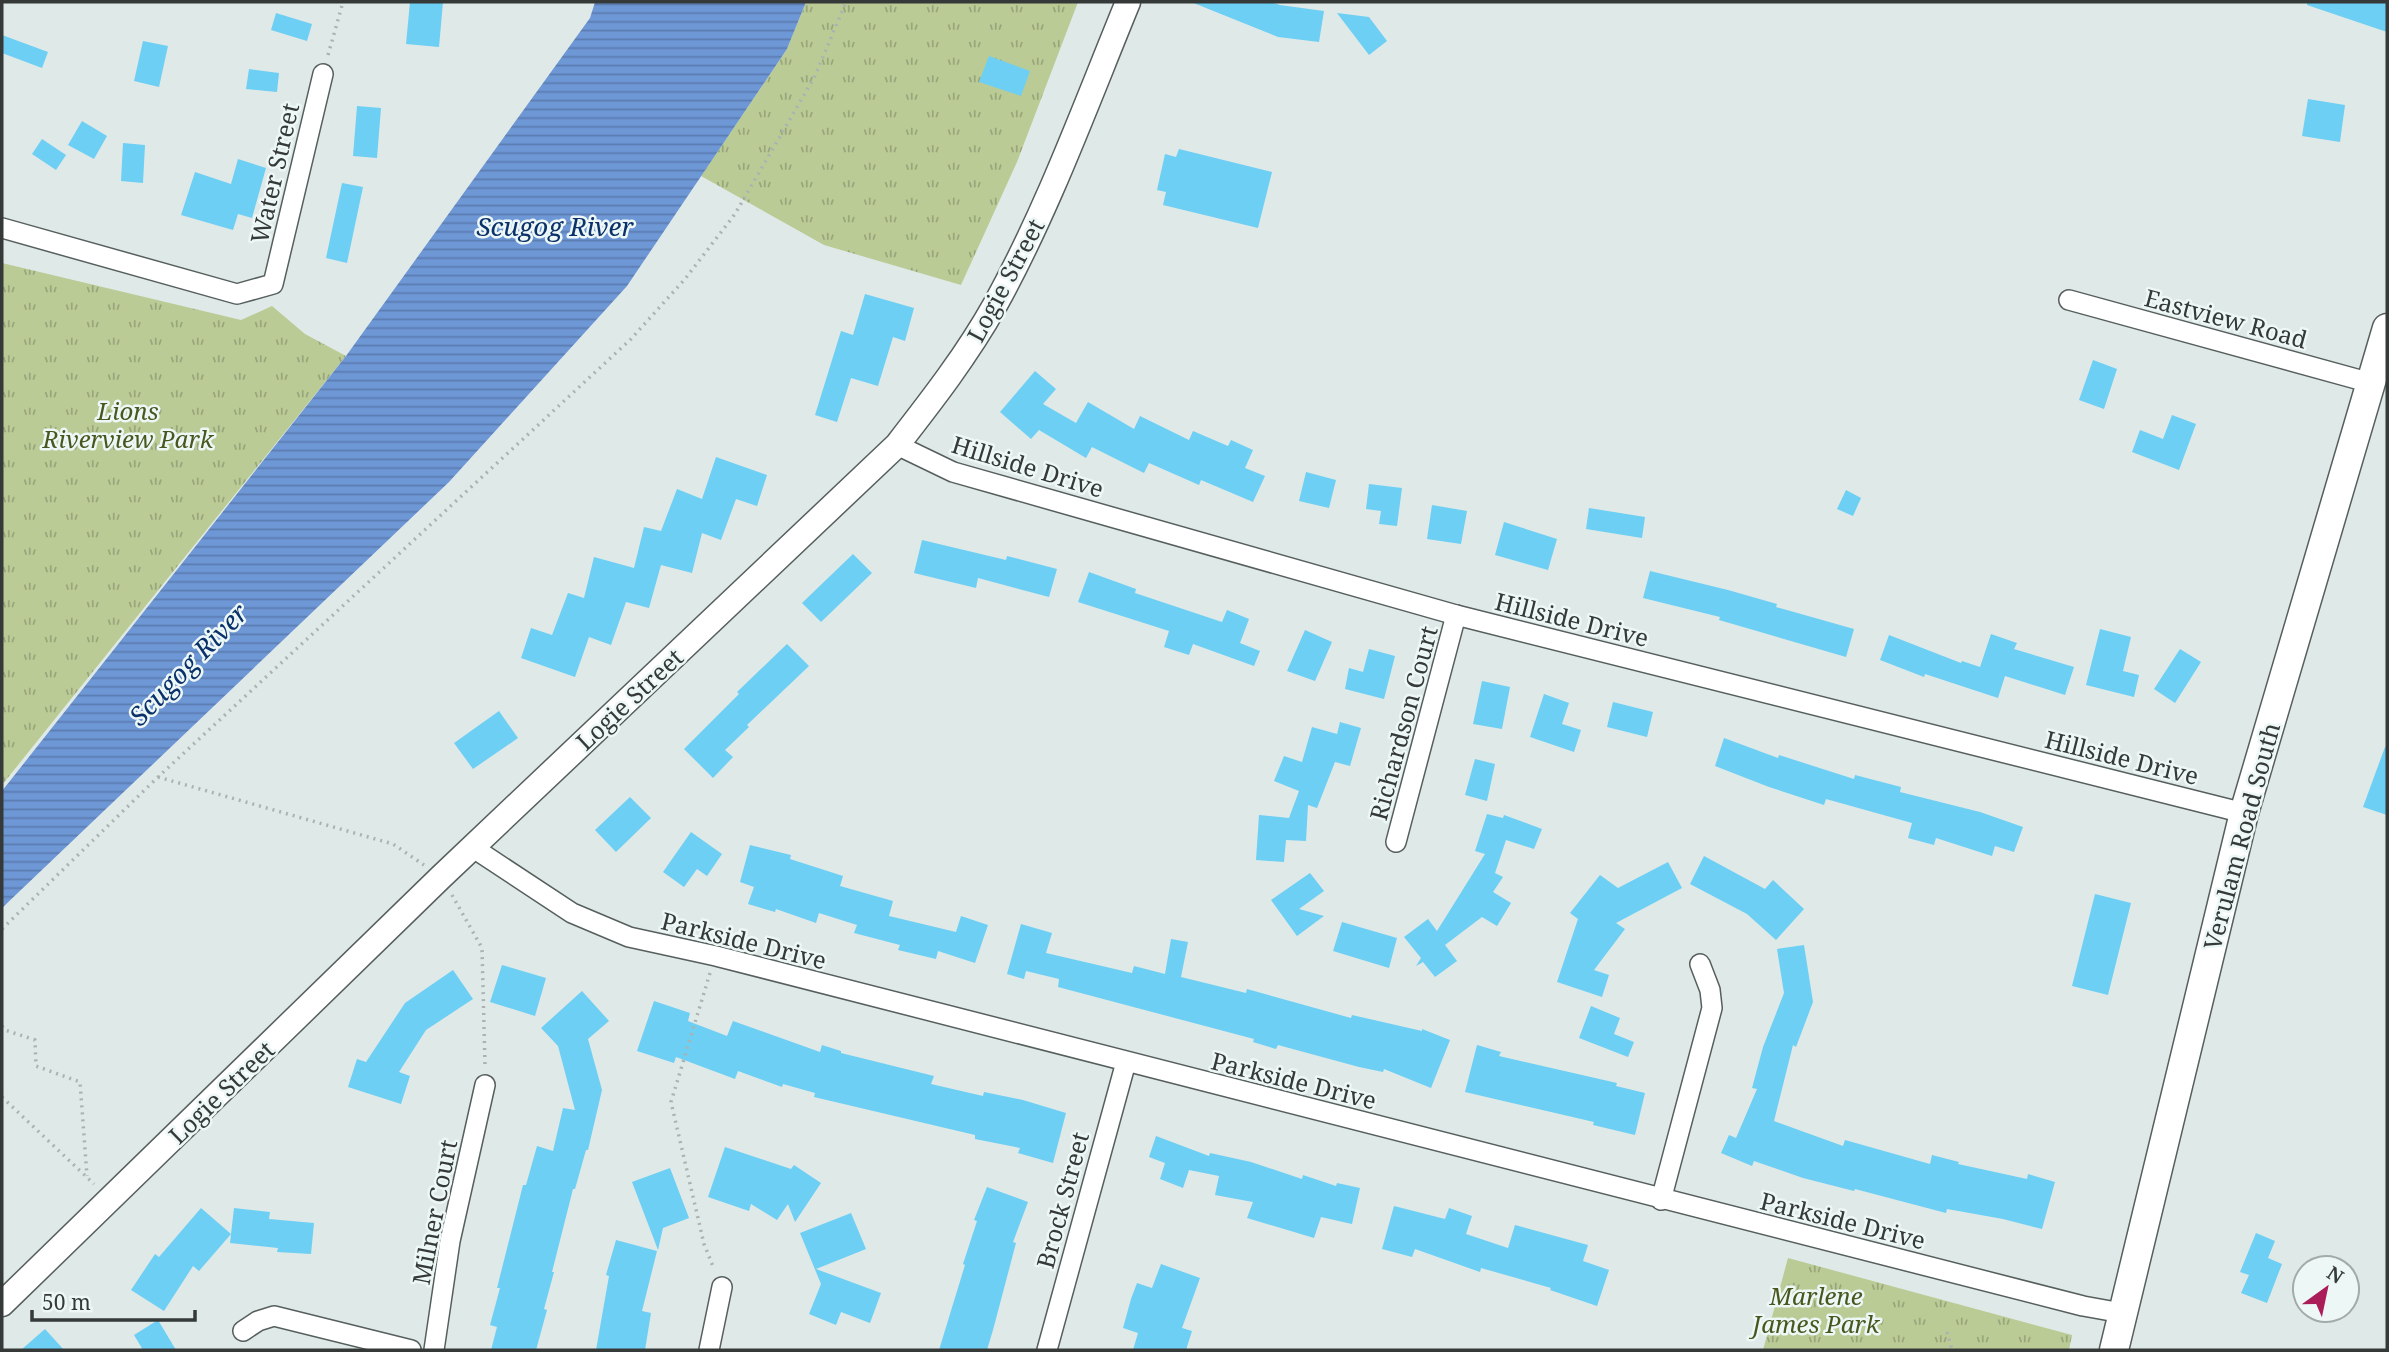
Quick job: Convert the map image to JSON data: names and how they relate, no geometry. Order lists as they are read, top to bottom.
{
  "streets": {
    "main road": ["Verulam Road South"],
    "street": [
      "Water Street",
      "Logie Street",
      "Eastview Road",
      "Hillside Drive",
      "Richardson Court",
      "Parkside Drive",
      "Brock Street",
      "Milner Court"
    ]
  },
  "crossings": [
    ["Logie Street", "Hillside Drive"],
    ["Logie Street", "Parkside Drive"],
    ["Eastview Road", "Verulam Road South"],
    ["Hillside Drive", "Richardson Court"],
    ["Hillside Drive", "Verulam Road South"],
    ["Verulam Road South", "Parkside Drive"],
    ["Parkside Drive", "Brock Street"]
  ],
  "water": ["Scugog River"],
  "parks": ["Lions Riverview Park", "Marlene James Park"],
  "scale_bar": "50 m",
  "north": "top right"
}
